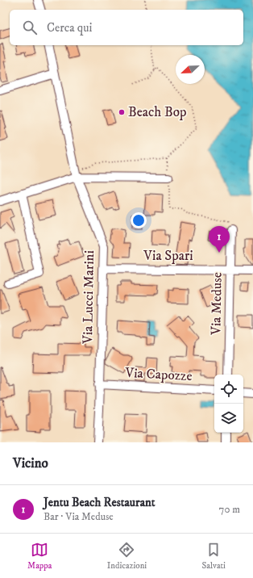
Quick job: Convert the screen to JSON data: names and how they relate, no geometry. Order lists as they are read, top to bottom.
{
  "streets": {
    "street": [
      "Via Spari",
      "Via Lucci Marini",
      "Via Meduse",
      "Via Capozze"
    ]
  },
  "crossings": [
    ["Via Spari", "Via Lucci Marini"],
    ["Via Spari", "Via Meduse"],
    ["Via Lucci Marini", "Via Capozze"]
  ],
  "places": ["Beach Bop"],
  "north": "bottom left",
  "page": {
    "search": "Cerca qui",
    "pins": "1",
    "heading": "Vicino",
    "list": [
      {
        "mark": "1",
        "name": "Jentu Beach Restaurant",
        "note": "Bar · Via Meduse",
        "value": "70 m"
      }
    ],
    "nav": ["Mappa", "Indicazioni", "Salvati"]
  }
}
